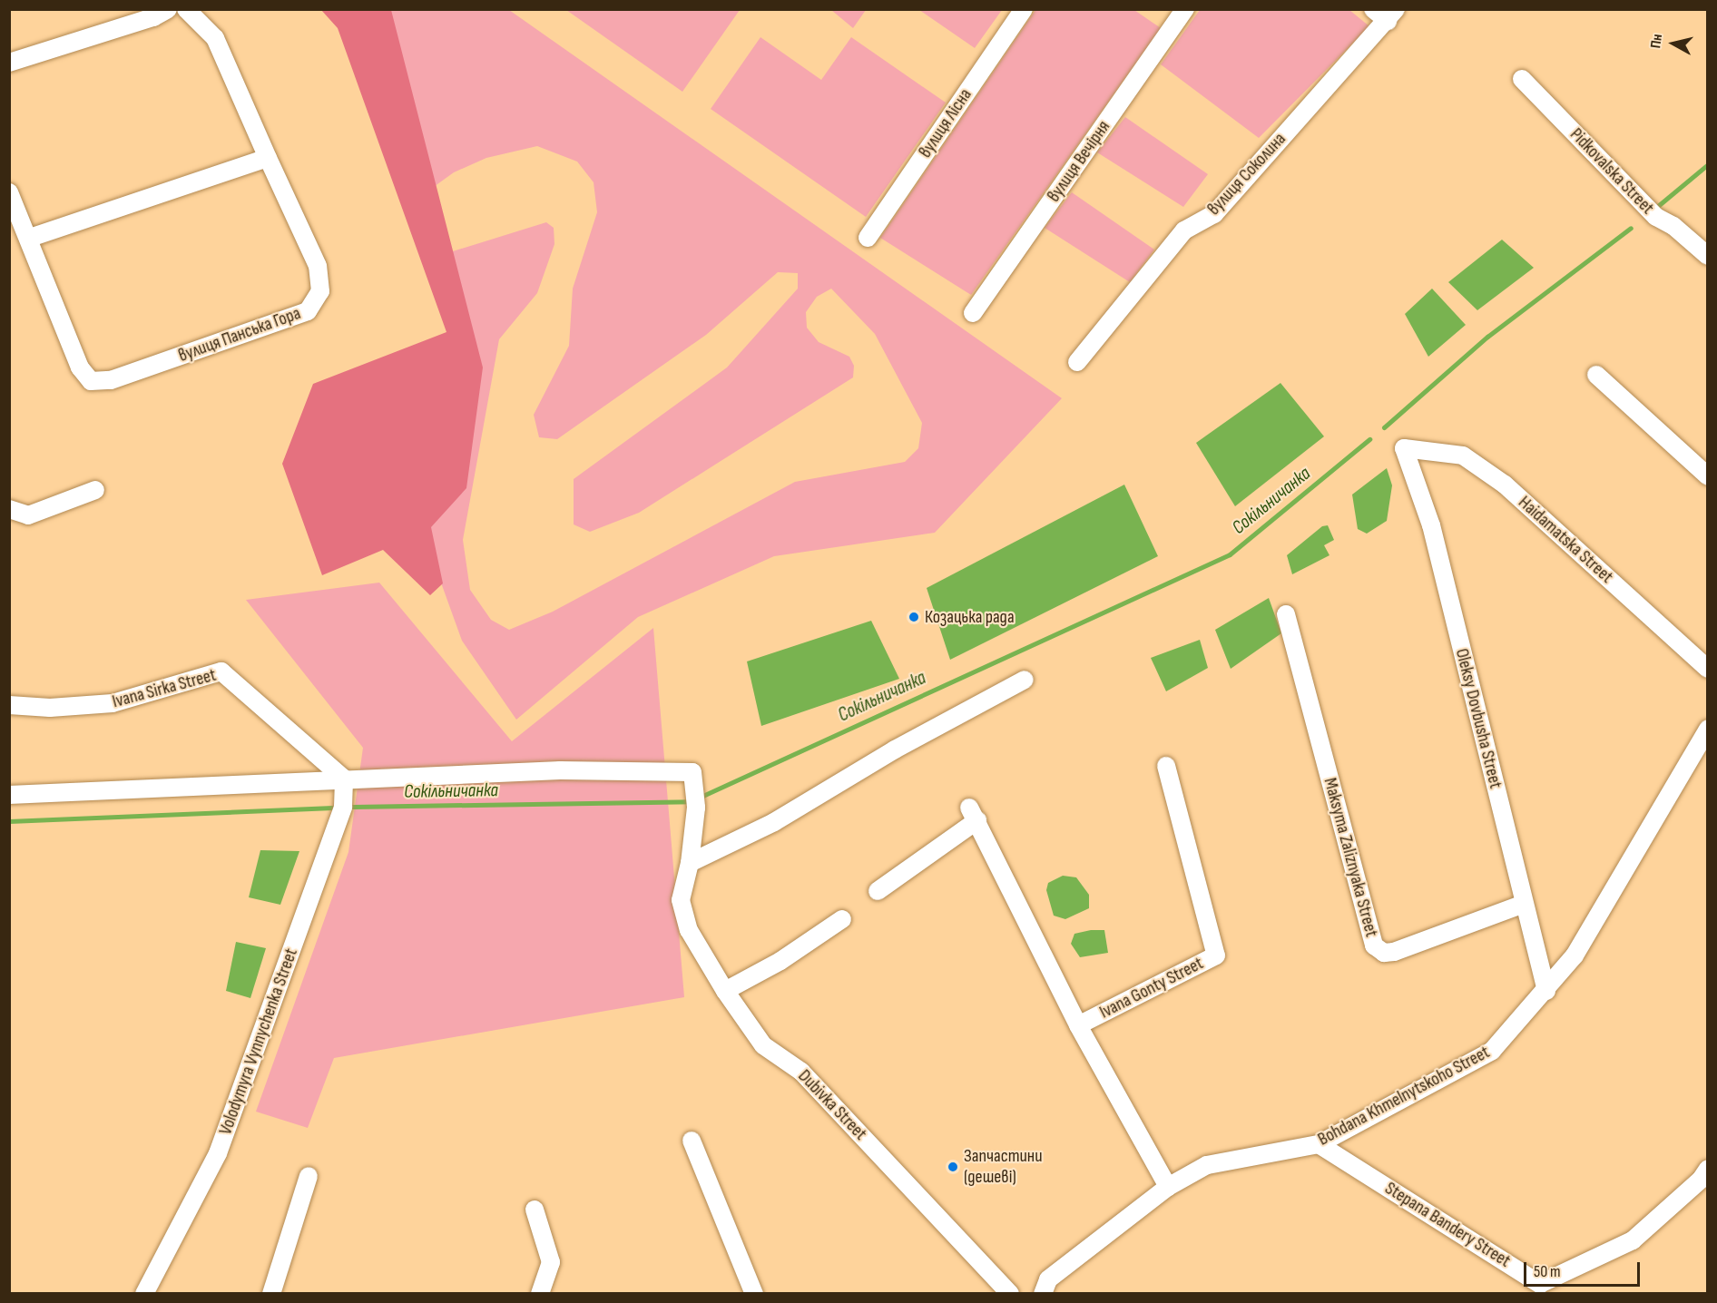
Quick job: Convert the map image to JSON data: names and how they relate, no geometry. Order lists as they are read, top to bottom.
{
  "streets": {
    "street": [
      "вулиця Лісна",
      "вулиця Вечірня",
      "Pidkovalska Street",
      "вулиця Соколина",
      "вулиця Панська Гора",
      "Haidamatska Street",
      "Ivana Sirka Street",
      "Oleksy Dovbusha Street",
      "Maksyma Zaliznyaka Street",
      "Ivana Gonty Street",
      "Volodymyra Vynnychenka Street",
      "Bohdana Khmelnytskoho Street",
      "Dubivka Street",
      "Stepana Bandery Street"
    ]
  },
  "crossings": [
    ["Haidamatska Street", "Oleksy Dovbusha Street"],
    ["Ivana Sirka Street", "Volodymyra Vynnychenka Street"],
    ["Ivana Sirka Street", "Dubivka Street"],
    ["Oleksy Dovbusha Street", "Maksyma Zaliznyaka Street"],
    ["Oleksy Dovbusha Street", "Bohdana Khmelnytskoho Street"],
    ["Ivana Gonty Street", "Bohdana Khmelnytskoho Street"],
    ["Volodymyra Vynnychenka Street", "Dubivka Street"],
    ["Bohdana Khmelnytskoho Street", "Stepana Bandery Street"]
  ],
  "water": ["Сокільничанка"],
  "places": ["Козацька рада", "Запчастини (дешеві)"],
  "scale_bar": "50 m",
  "north": "left"
}
